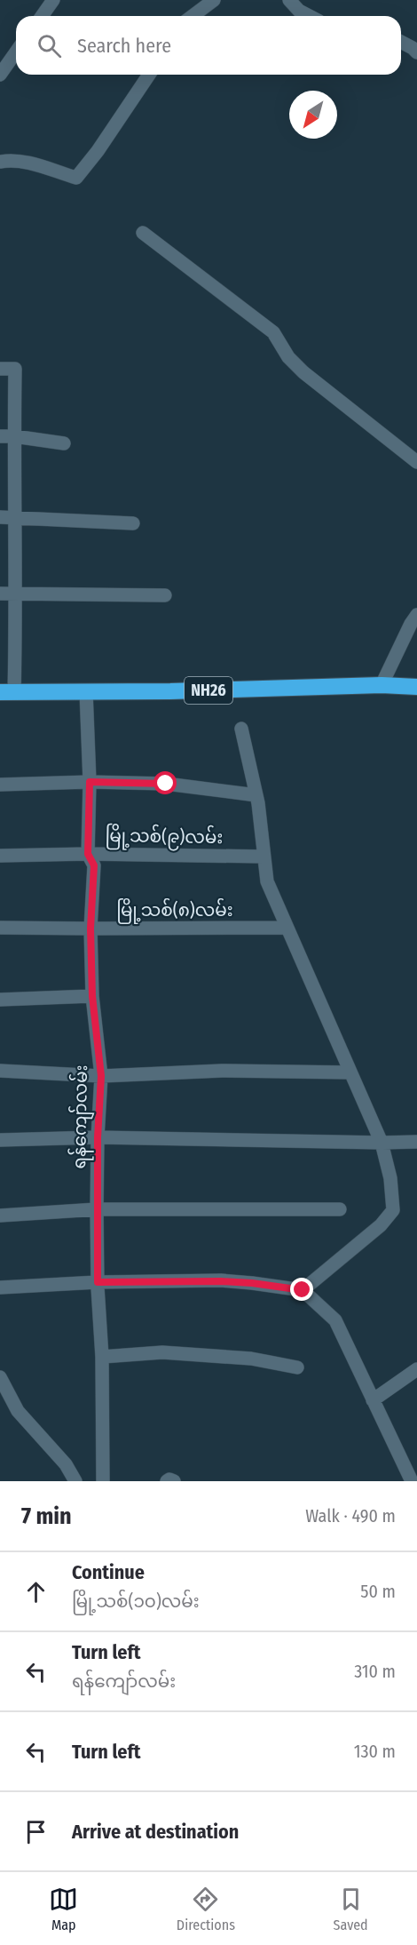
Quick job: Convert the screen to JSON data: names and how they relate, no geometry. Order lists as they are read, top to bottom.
{
  "streets": {
    "highway": ["NH26"],
    "street": ["မြို့သစ်(၉)လမ်း", "မြို့သစ်(၈)လမ်း", "ရန်ကျော်လမ်း"]
  },
  "crossings": [
    ["NH26", "ရန်ကျော်လမ်း"],
    ["မြို့သစ်(၉)လမ်း", "ရန်ကျော်လမ်း"],
    ["မြို့သစ်(၈)လမ်း", "ရန်ကျော်လမ်း"]
  ],
  "north": "bottom left",
  "page": {
    "search": "Search here",
    "heading": ["7 min", "Walk · 490 m"],
    "list": [
      ["Continue", "မြို့သစ်(၁၀)လမ်း", "50 m"],
      ["Turn left", "ရန်ကျော်လမ်း", "310 m"],
      ["Turn left", "130 m"],
      "Arrive at destination"
    ],
    "nav": ["Map", "Directions", "Saved"]
  }
}
